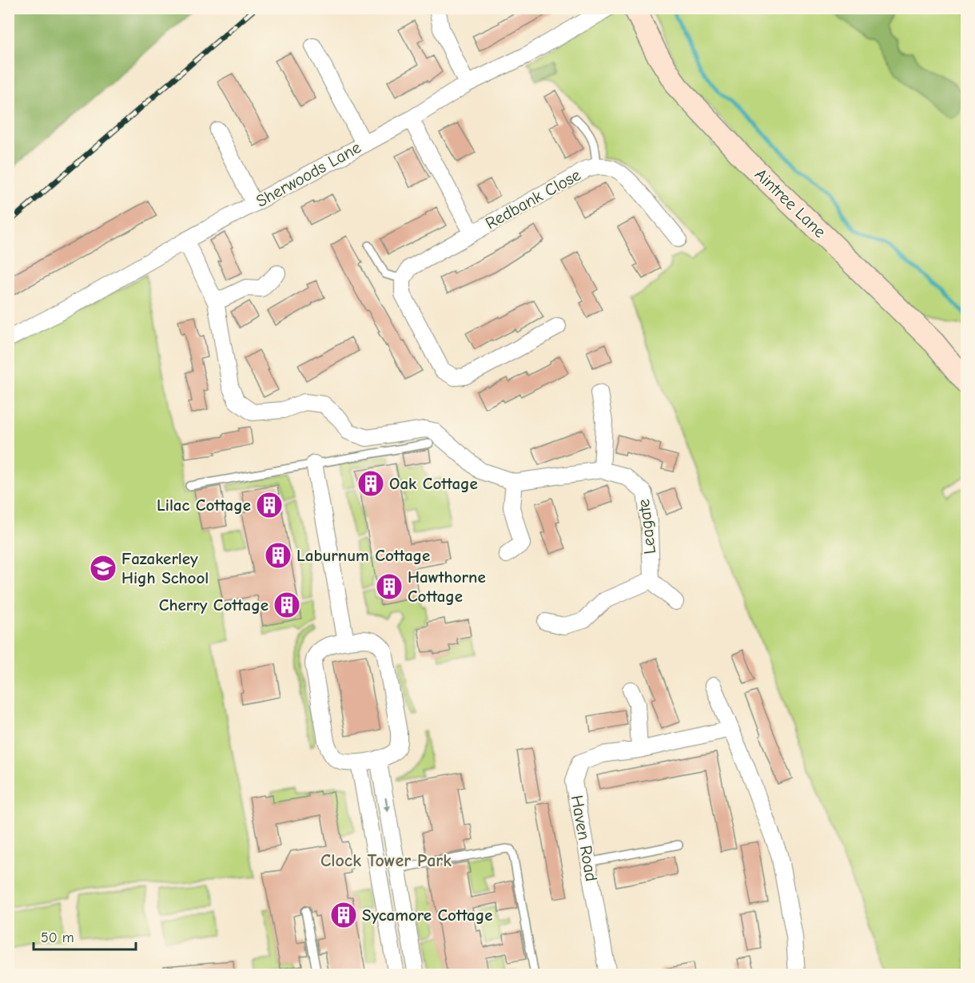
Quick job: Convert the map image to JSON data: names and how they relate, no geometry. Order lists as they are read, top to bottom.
{
  "streets": {
    "main road": ["Aintree Lane"],
    "street": [
      "Sherwoods Lane",
      "Redbank Close",
      "Leagate",
      "Haven Road"
    ]
  },
  "crossings": [
    ["Sherwoods Lane", "Redbank Close"]
  ],
  "districts": ["Clock Tower Park"],
  "places": {
    "building": [
      "Oak Cottage",
      "Lilac Cottage",
      "Laburnum Cottage",
      "Hawthorne Cottage",
      "Cherry Cottage",
      "Sycamore Cottage"
    ],
    "school or university": ["Fazakerley High School"]
  },
  "scale_bar": "50 m"
}
